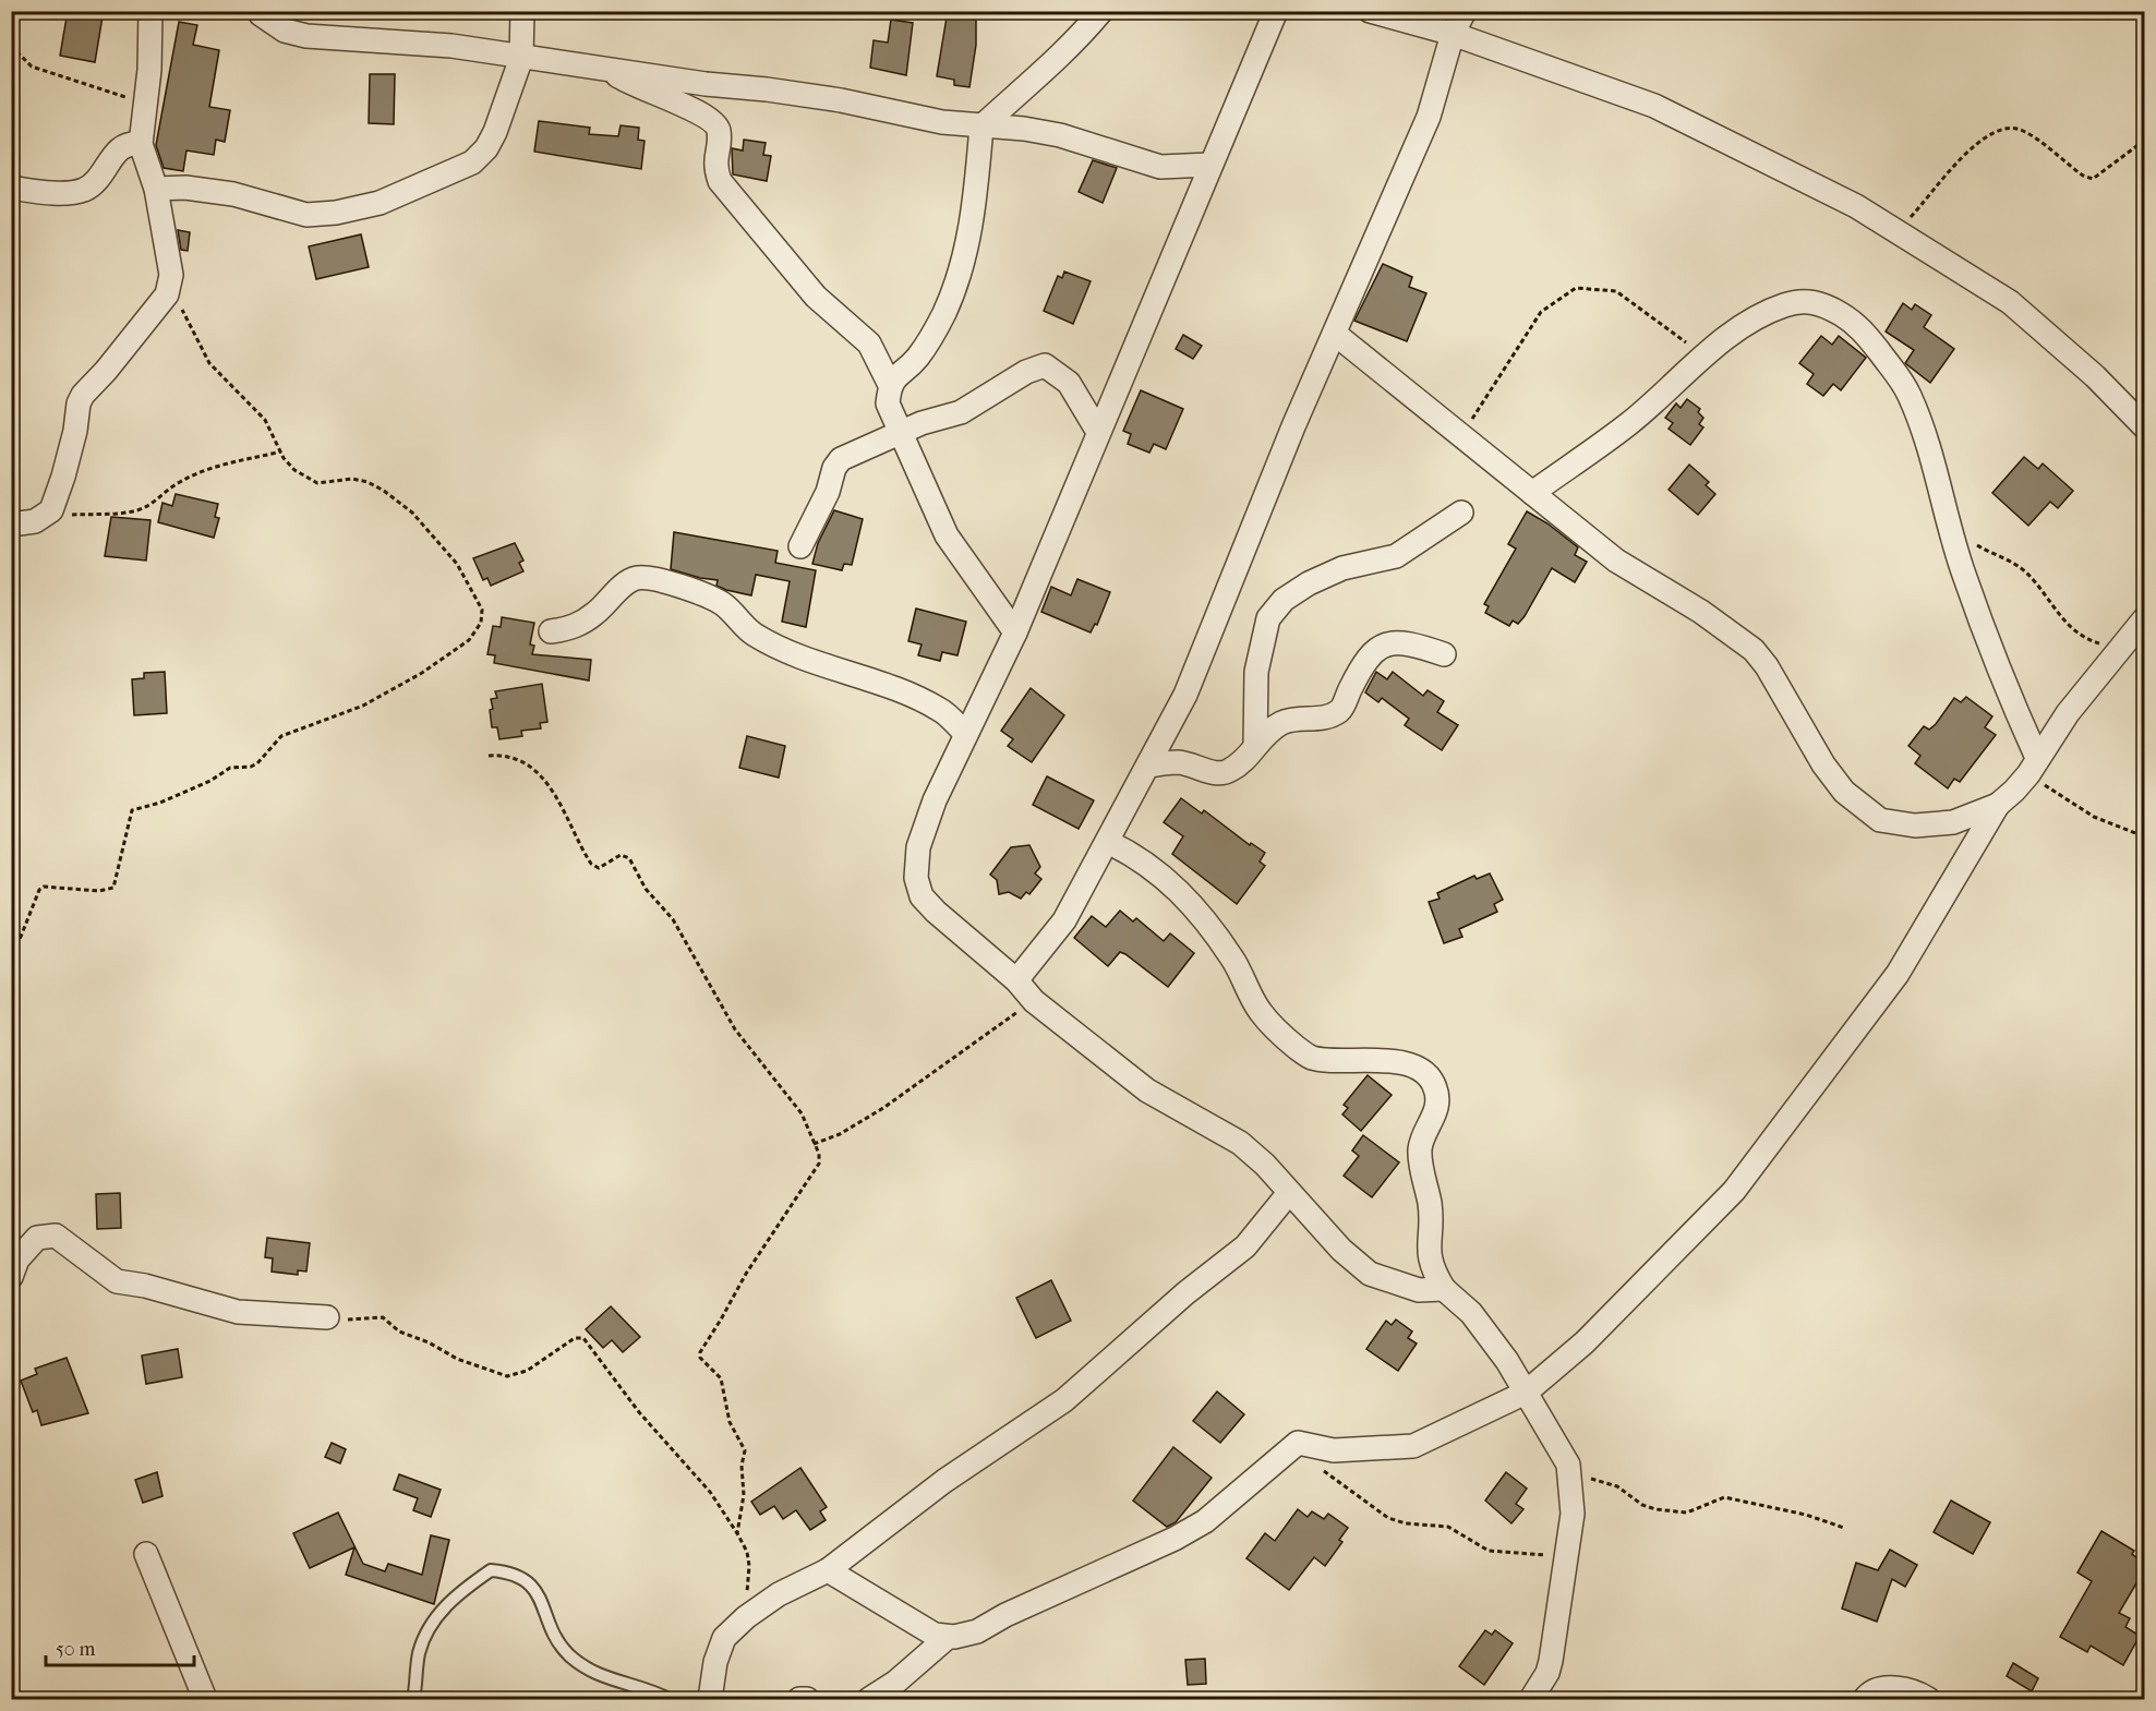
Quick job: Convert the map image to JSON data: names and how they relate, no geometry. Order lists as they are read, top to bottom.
{
  "scale_bar": "50 m"
}
